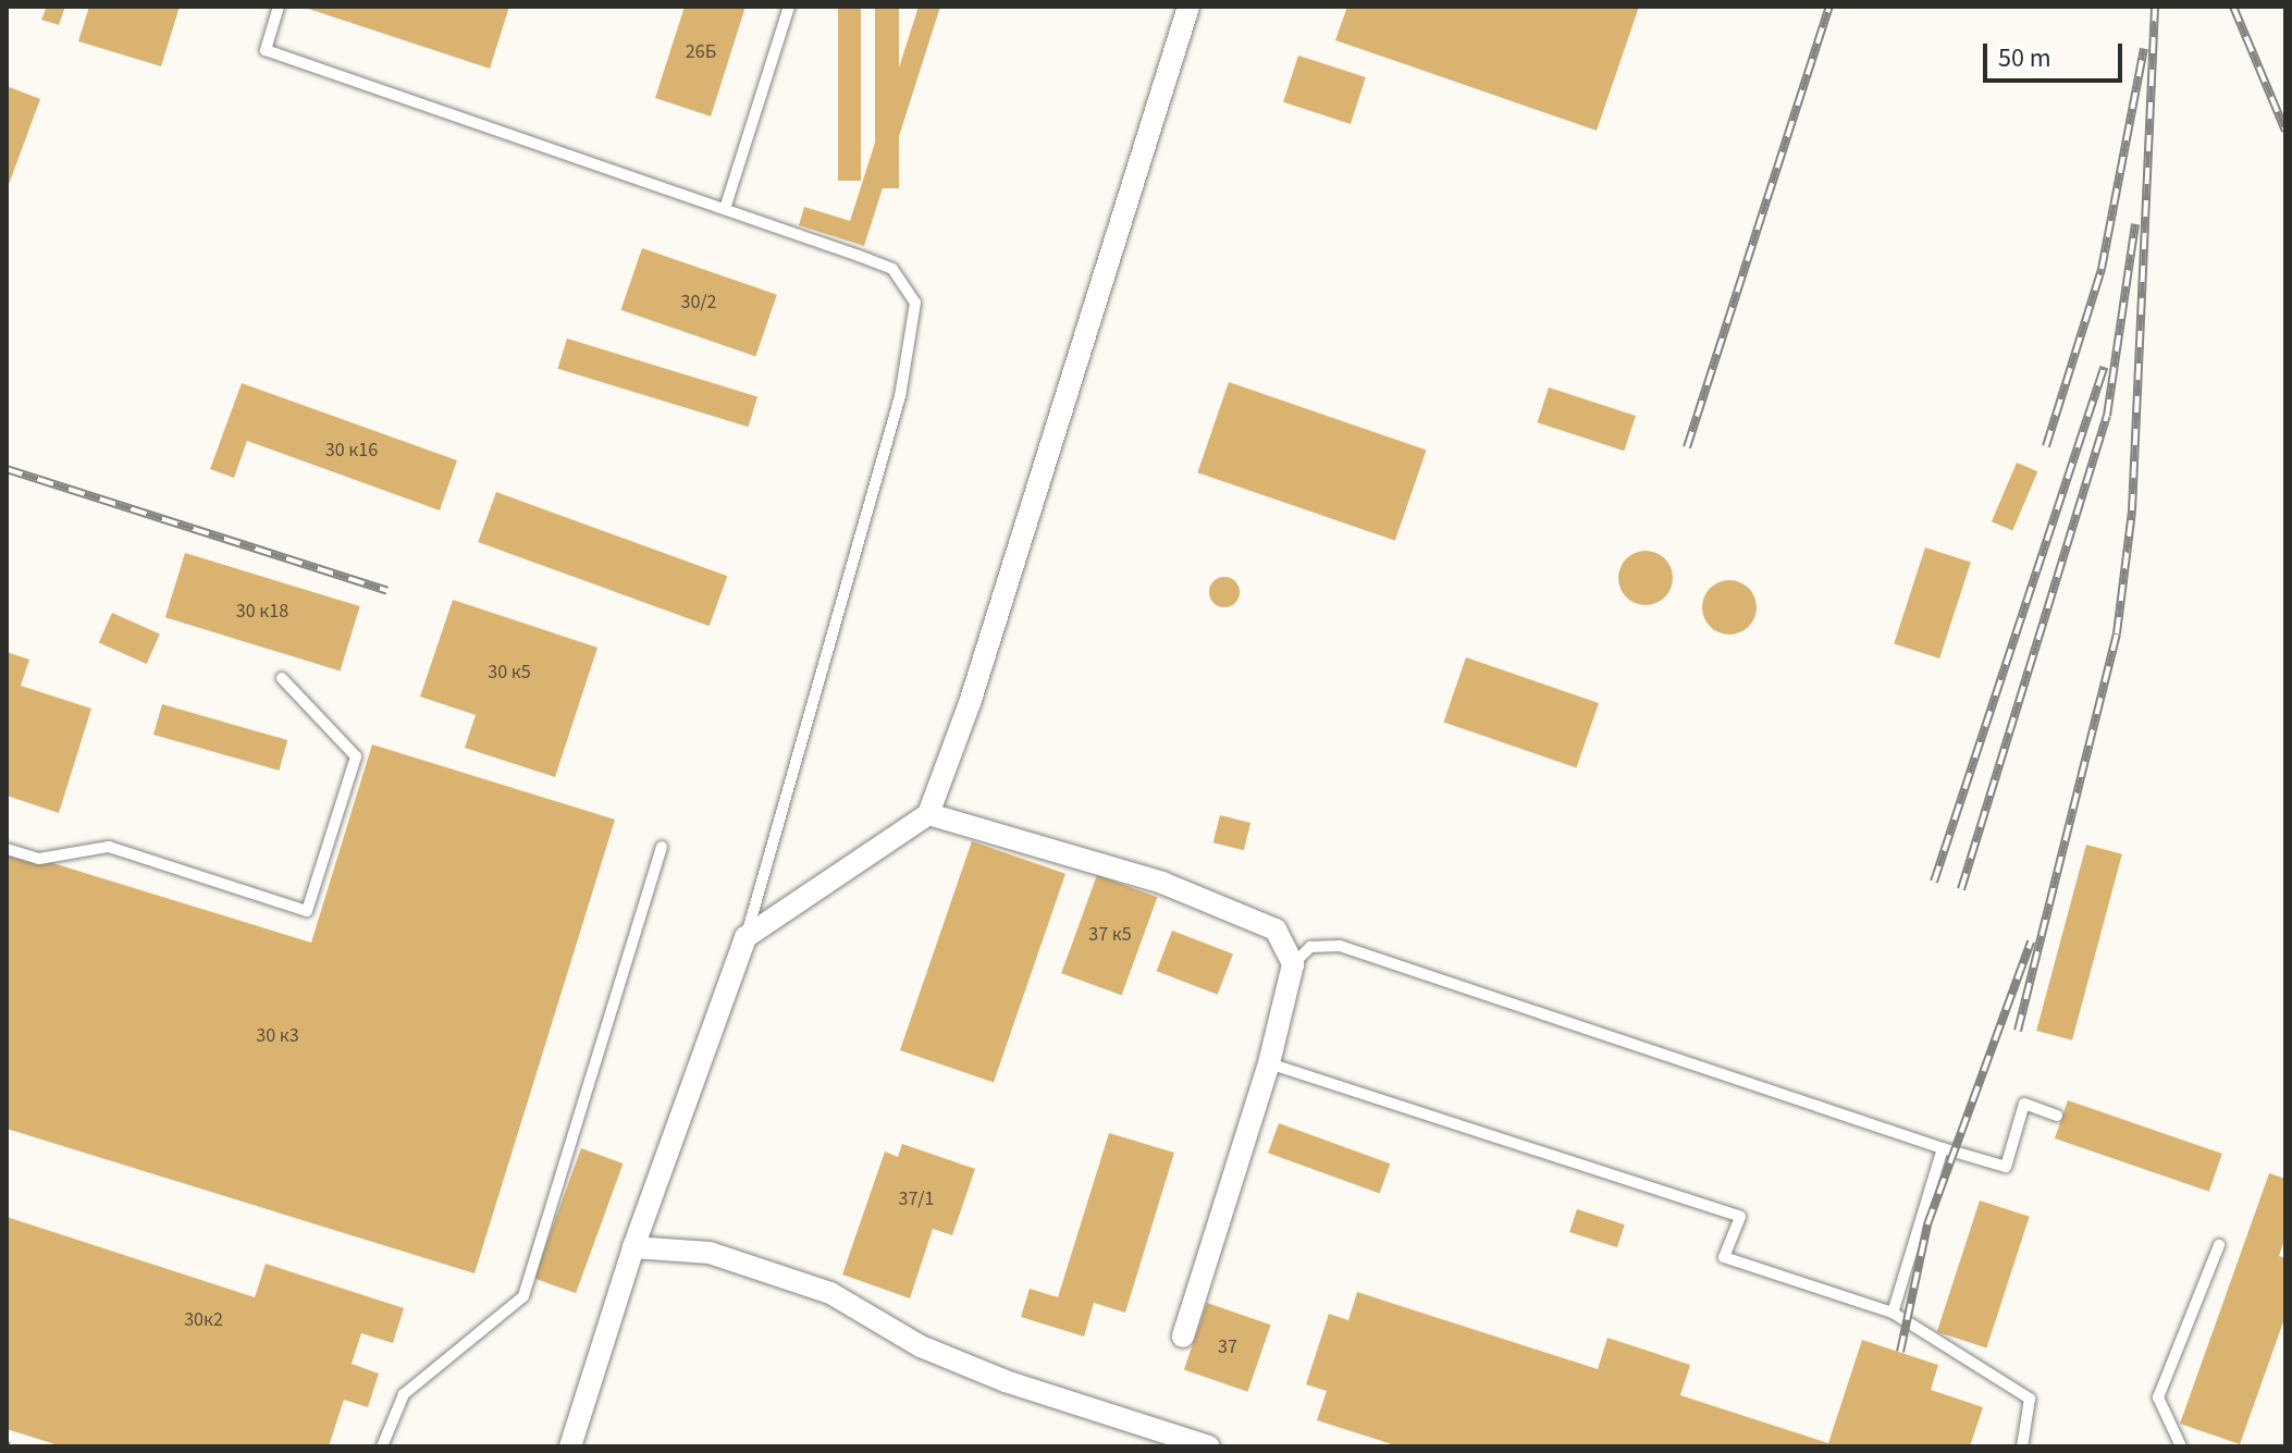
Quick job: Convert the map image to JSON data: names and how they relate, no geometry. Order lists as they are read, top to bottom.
{
  "house_numbers": [
    "26Б",
    "30/2",
    "30 к16",
    "30 к18",
    "30 к5",
    "37 к5",
    "30 к3",
    "37/1",
    "30к2",
    "37"
  ],
  "scale_bar": "50 m"
}
